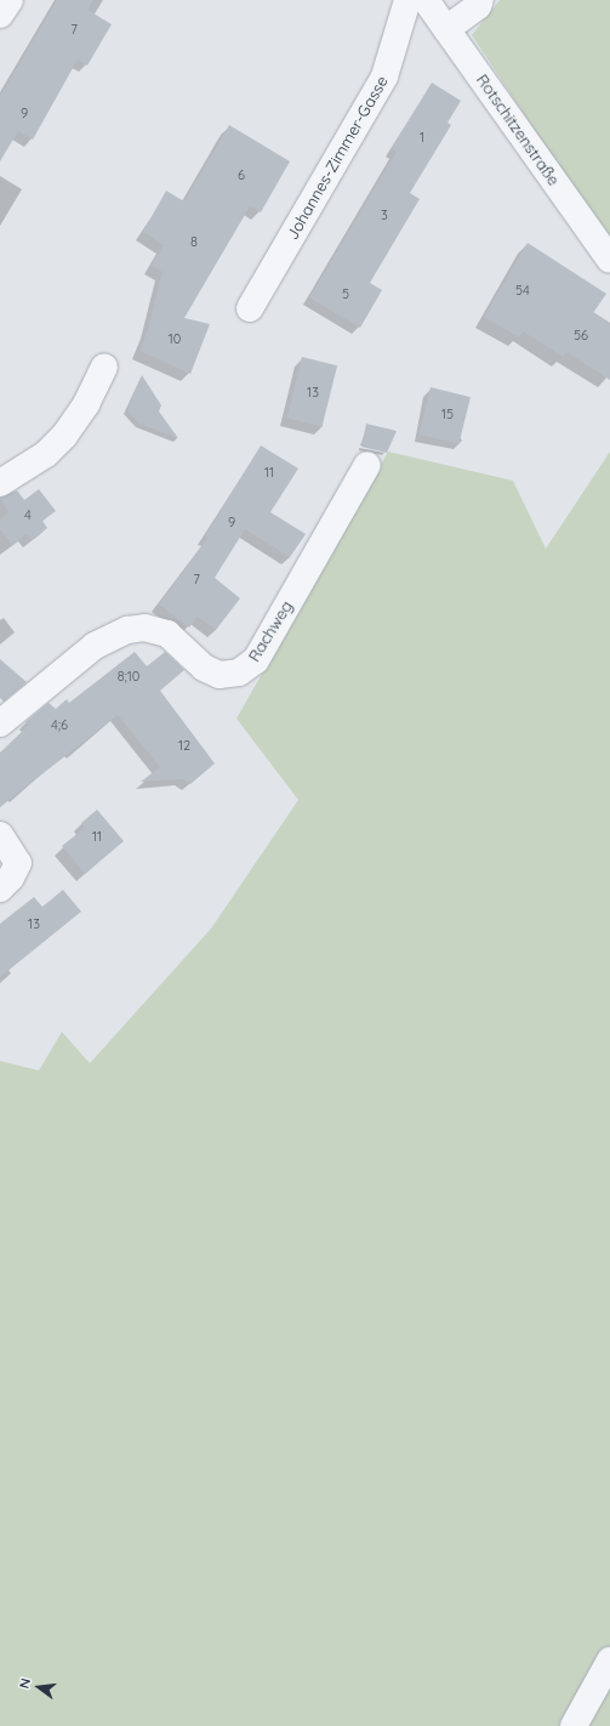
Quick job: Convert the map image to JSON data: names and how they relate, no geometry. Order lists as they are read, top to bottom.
{
  "streets": {
    "street": ["Rotschitzenstraße", "Johannes-Zimmer-Gasse", "Rachweg"]
  },
  "house_numbers": [
    "7",
    "9",
    "1",
    "6",
    "3",
    "8",
    "54",
    "5",
    "56",
    "10",
    "13",
    "15",
    "11",
    "4",
    "9",
    "7",
    "8;10",
    "4;6",
    "12",
    "11",
    "13"
  ],
  "north": "left"
}
